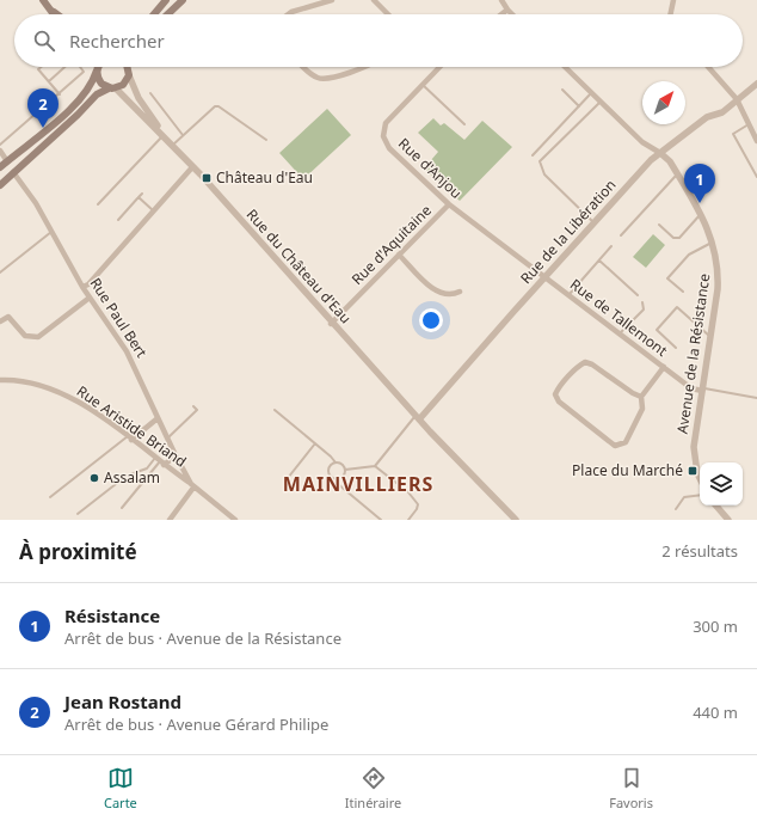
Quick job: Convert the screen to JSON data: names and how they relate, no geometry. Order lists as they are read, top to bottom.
{
  "streets": {
    "street": [
      "Rue d'Anjou",
      "Rue de la Libération",
      "Rue d'Aquitaine",
      "Rue du Château d'Eau",
      "Rue Paul Bert",
      "Rue de Tallemont",
      "Avenue de la Résistance",
      "Rue Aristide Briand"
    ]
  },
  "crossings": [
    ["Rue d'Anjou", "Rue de la Libération"],
    ["Rue d'Anjou", "Rue d'Aquitaine"],
    ["Rue d'Anjou", "Rue de Tallemont"],
    ["Rue de la Libération", "Rue du Château d'Eau"],
    ["Rue de la Libération", "Rue de Tallemont"],
    ["Rue de la Libération", "Avenue de la Résistance"],
    ["Rue d'Aquitaine", "Rue du Château d'Eau"],
    ["Rue Paul Bert", "Rue Aristide Briand"],
    ["Rue de Tallemont", "Avenue de la Résistance"]
  ],
  "districts": ["MAINVILLIERS"],
  "places": {
    "transit": ["Château d'Eau", "Place du Marché"],
    "other": ["Assalam"]
  },
  "north": "top right",
  "page": {
    "search": "Rechercher",
    "pins": ["2", "1"],
    "heading": ["À proximité", "2 résultats"],
    "list": [
      {
        "mark": "1",
        "name": "Résistance",
        "note": "Arrêt de bus · Avenue de la Résistance",
        "value": "300 m"
      },
      {
        "mark": "2",
        "name": "Jean Rostand",
        "note": "Arrêt de bus · Avenue Gérard Philipe",
        "value": "440 m"
      }
    ],
    "nav": ["Carte", "Itinéraire", "Favoris"]
  }
}
